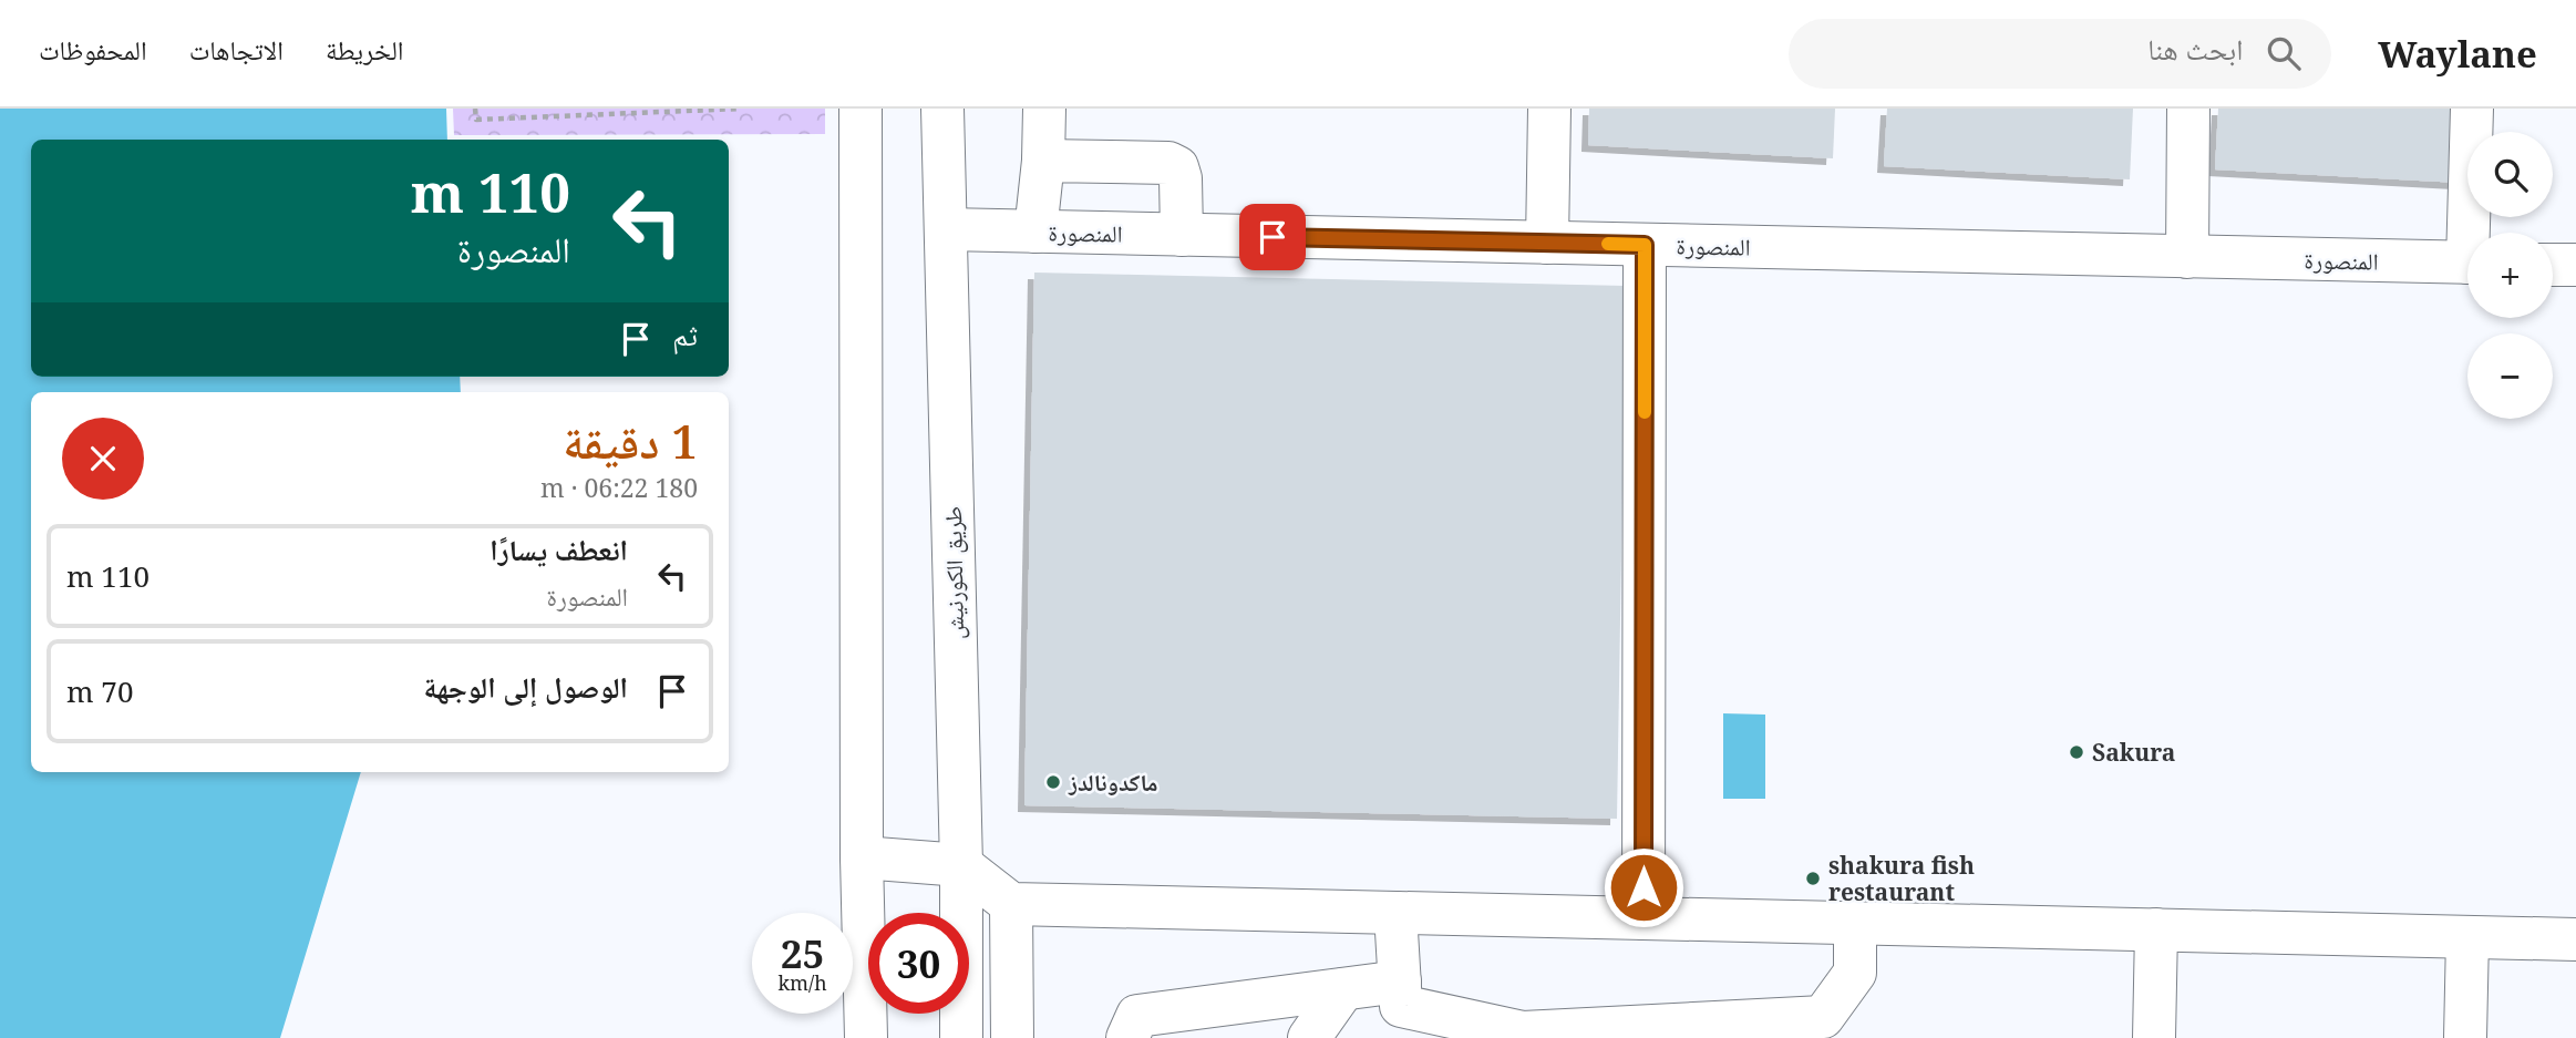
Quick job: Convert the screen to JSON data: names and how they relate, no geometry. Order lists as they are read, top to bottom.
{
  "streets": {
    "street": ["المنصورة", "طريق الكورنيش"]
  },
  "crossings": [
    ["المنصورة", "طريق الكورنيش"]
  ],
  "places": ["Sakura", "ماكدونالدز", "shakura fish restaurant"],
  "page": {
    "header": "Waylane",
    "search": "ابحث هنا",
    "nav": ["الخريطة", "الاتجاهات", "المحفوظات"],
    "map_buttons": ["+", "−"],
    "turn": ["110 m", "المنصورة"],
    "then": "ثم",
    "heading": ["1 دقيقة", "180 m · 06:22"],
    "list": [
      {
        "name": "انعطف يسارًا",
        "note": "المنصورة",
        "value": "110 m"
      },
      {
        "name": "الوصول إلى الوجهة",
        "value": "70 m"
      }
    ],
    "speed": "25 km/h",
    "limit": "30"
  }
}
